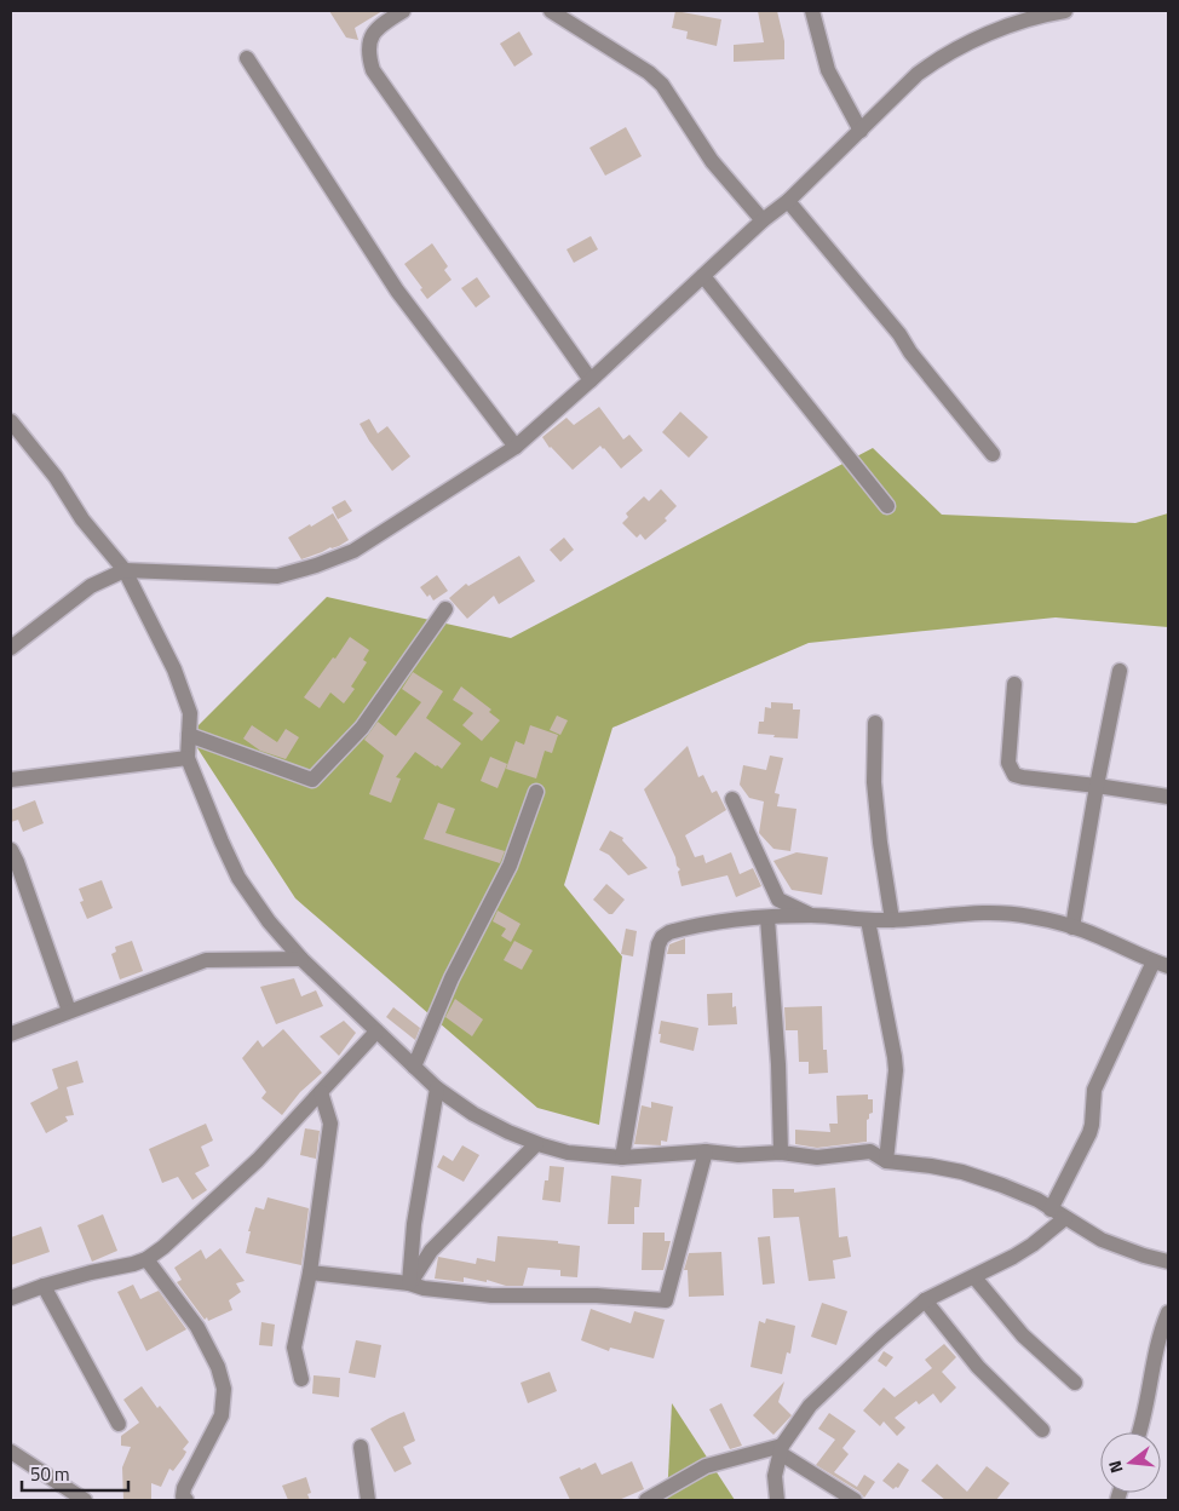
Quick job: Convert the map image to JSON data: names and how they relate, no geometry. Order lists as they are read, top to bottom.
{
  "scale_bar": "50 m",
  "north": "left"
}
